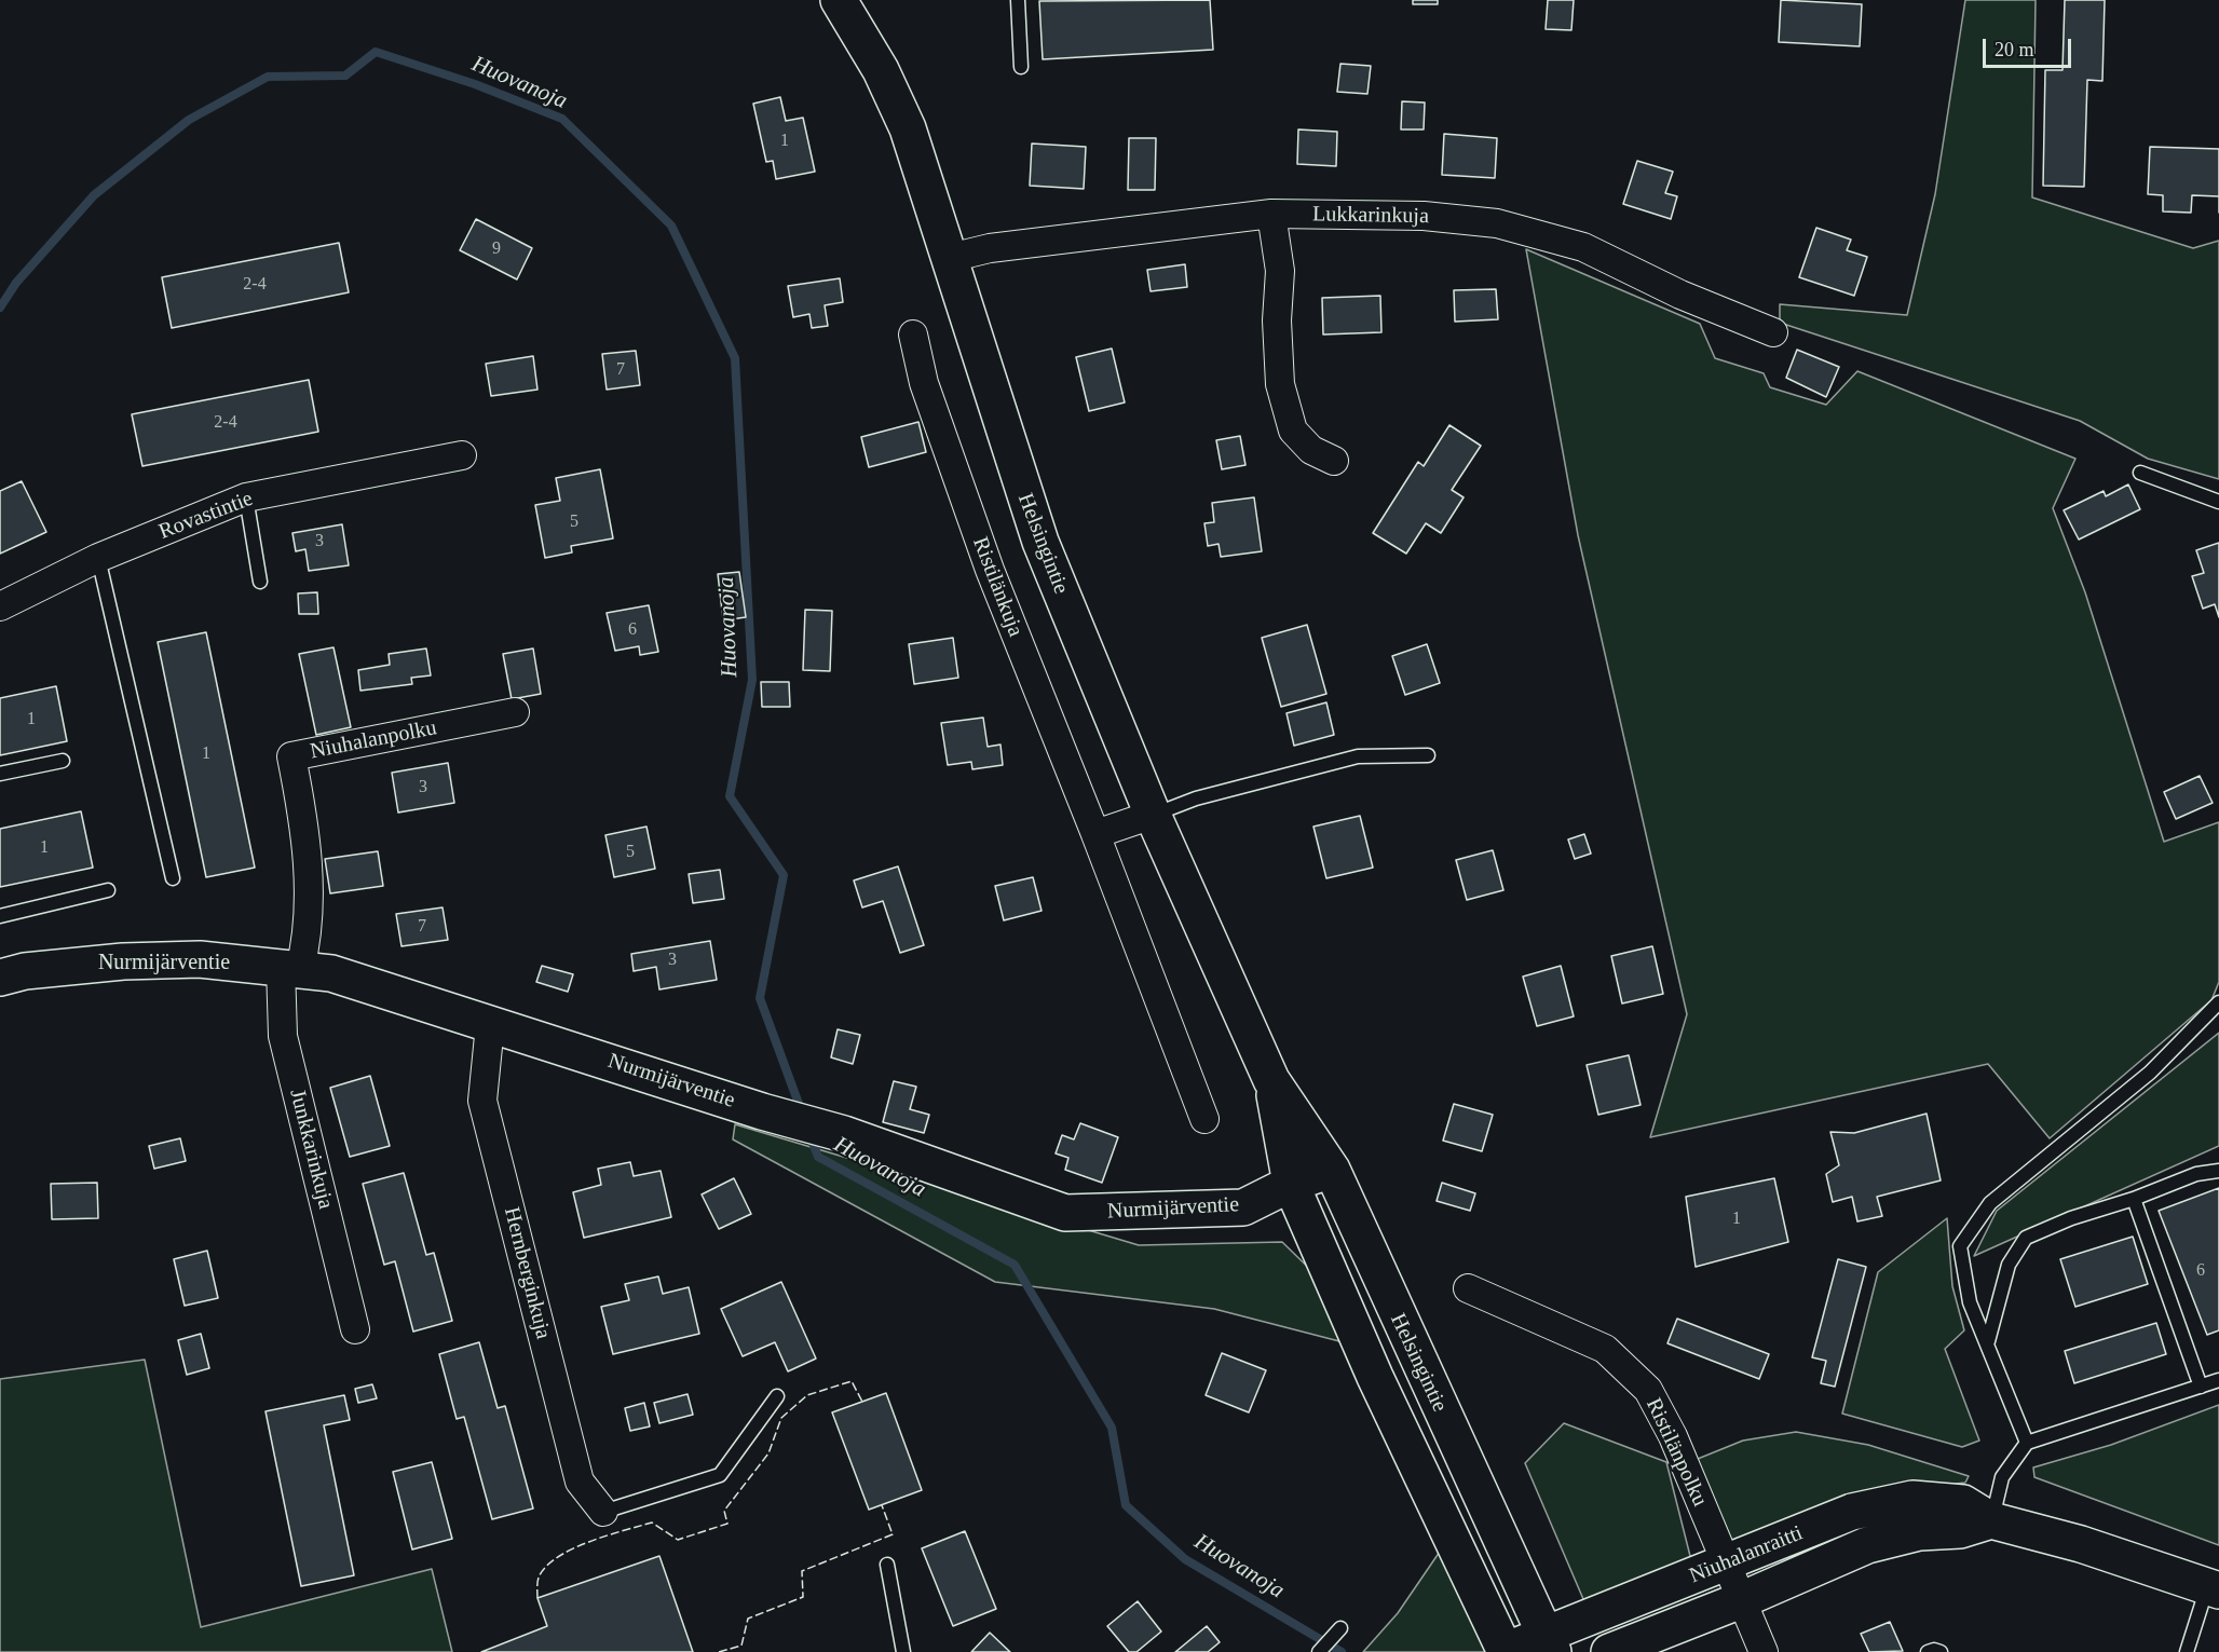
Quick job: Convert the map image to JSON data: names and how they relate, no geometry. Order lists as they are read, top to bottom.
{
  "streets": {
    "street": [
      "Lukkarinkuja",
      "Rovastintie",
      "Helsingintie",
      "Ristilänkuja",
      "Niuhalanpolku",
      "Nurmijärventie",
      "Junkkarinkuja",
      "Hernberginkuja",
      "Ristilänpolku",
      "Niuhalanraitti"
    ]
  },
  "crossings": [
    ["Lukkarinkuja", "Helsingintie"],
    ["Helsingintie", "Nurmijärventie"],
    ["Helsingintie", "Niuhalanraitti"],
    ["Niuhalanpolku", "Nurmijärventie"],
    ["Niuhalanpolku", "Junkkarinkuja"],
    ["Nurmijärventie", "Junkkarinkuja"],
    ["Nurmijärventie", "Hernberginkuja"],
    ["Ristilänpolku", "Niuhalanraitti"]
  ],
  "water": ["Huovanoja"],
  "house_numbers": [
    "1",
    "9",
    "2-4",
    "7",
    "2-4",
    "5",
    "3",
    "6",
    "1",
    "1",
    "3",
    "1",
    "5",
    "7",
    "3",
    "1",
    "6"
  ],
  "scale_bar": "20 m"
}
